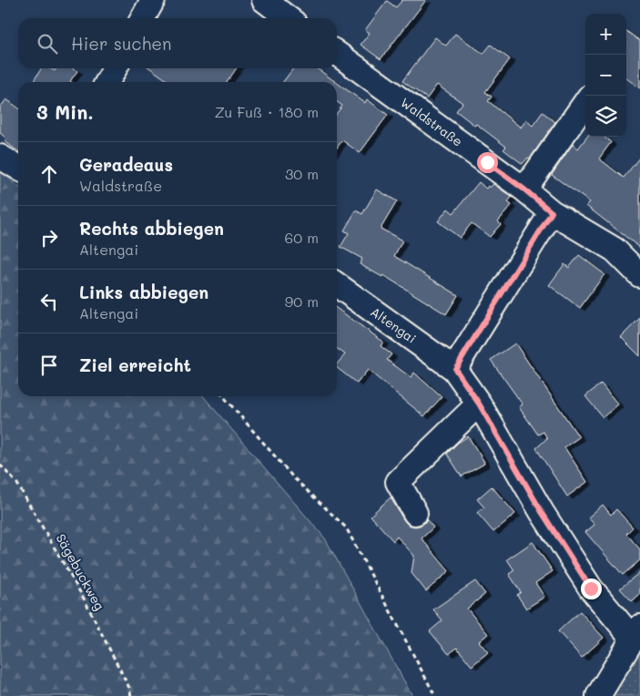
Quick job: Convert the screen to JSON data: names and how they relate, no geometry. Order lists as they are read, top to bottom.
{
  "streets": {
    "street": ["Waldstraße", "Altengai"],
    "path": ["Sägebuckweg"]
  },
  "page": {
    "map_buttons": ["+", "−"],
    "search": "Hier suchen",
    "heading": ["3 Min.", "Zu Fuß · 180 m"],
    "list": [
      ["Geradeaus", "Waldstraße", "30 m"],
      ["Rechts abbiegen", "Altengai", "60 m"],
      ["Links abbiegen", "Altengai", "90 m"],
      "Ziel erreicht"
    ]
  }
}
